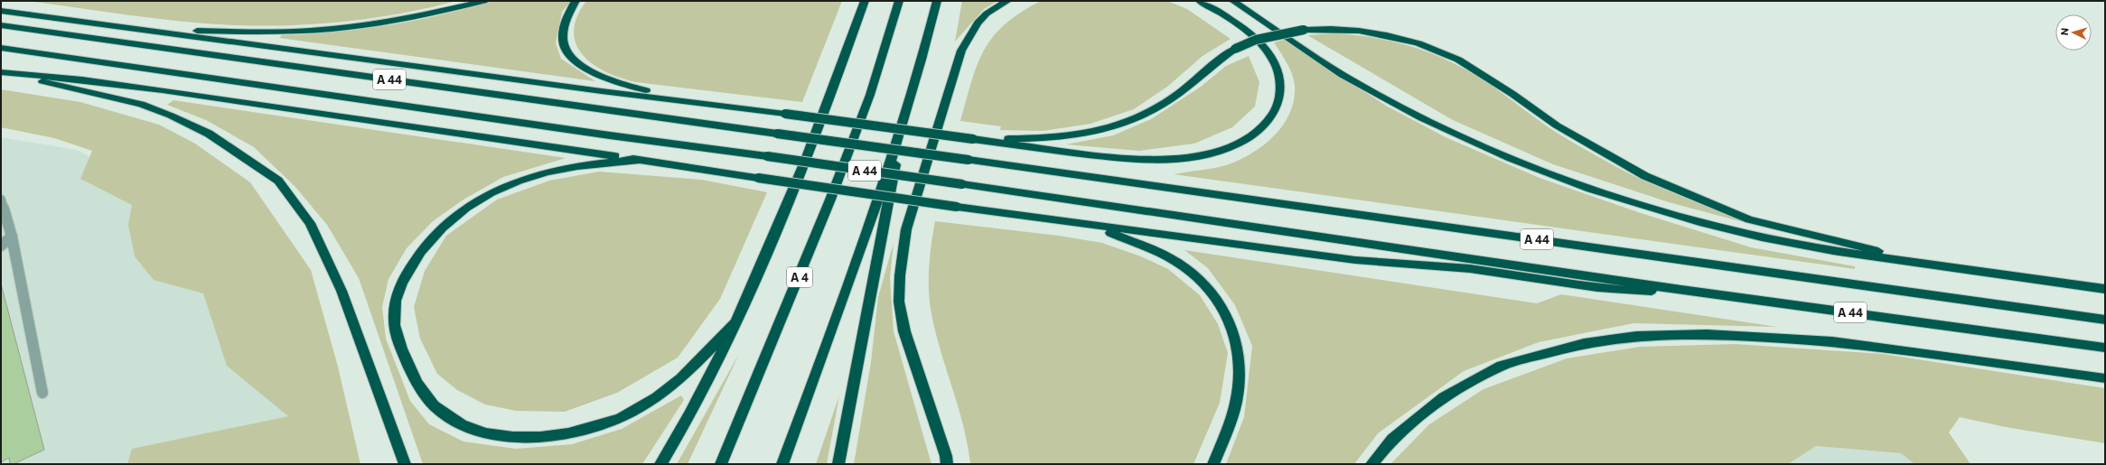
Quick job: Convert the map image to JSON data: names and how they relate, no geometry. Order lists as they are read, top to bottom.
{
  "streets": {
    "highway": ["A 44", "A 4"]
  },
  "north": "left"
}
